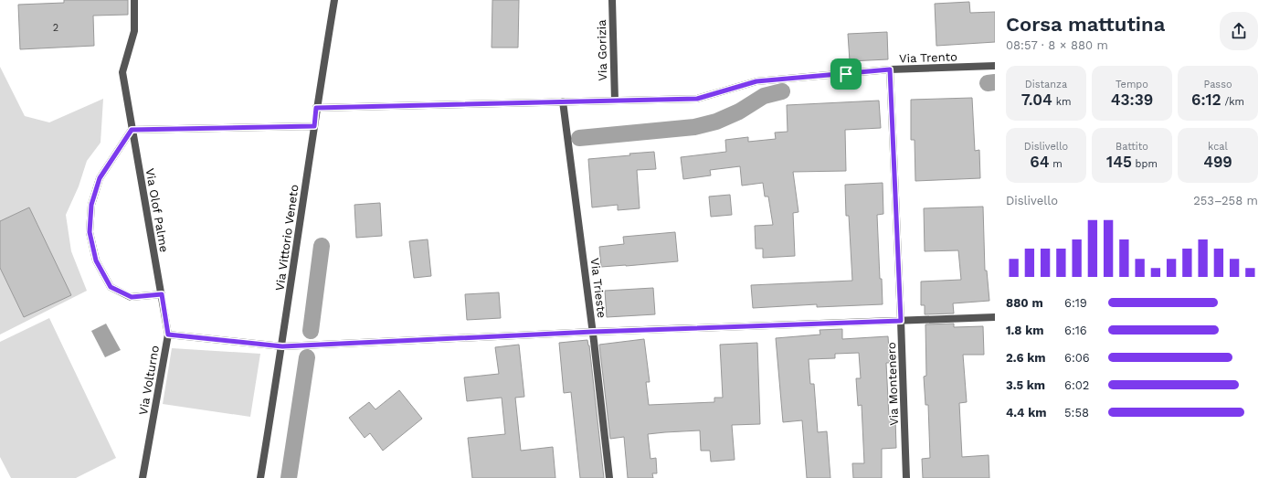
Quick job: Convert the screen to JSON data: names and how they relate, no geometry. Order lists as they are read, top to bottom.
{
  "streets": {
    "street": [
      "Via Gorizia",
      "Via Trento",
      "Via Olof Palme",
      "Via Vittorio Veneto",
      "Via Trieste",
      "Via Volturno",
      "Via Montenero"
    ]
  },
  "crossings": [
    ["Via Gorizia", "Via Trento"],
    ["Via Trento", "Via Vittorio Veneto"],
    ["Via Trento", "Via Trieste"],
    ["Via Trento", "Via Montenero"],
    ["Via Olof Palme", "Via Volturno"],
    ["Via Vittorio Veneto", "Via Volturno"],
    ["Via Trieste", "Via Volturno"],
    ["Via Volturno", "Via Montenero"]
  ],
  "house_numbers": ["2"],
  "page": {
    "heading": ["Corsa mattutina", "08:57 · 8 × 880 m"],
    "stats": [
      ["Distanza", "7.04 km"],
      ["Tempo", "43:39"],
      ["Passo", "6:12 /km"],
      ["Dislivello", "64 m"],
      ["Battito", "145 bpm"],
      ["kcal", "499"]
    ],
    "chart": ["Dislivello", "253–258 m"],
    "list": [
      {
        "name": "880 m",
        "note": "6:19"
      },
      {
        "name": "1.8 km",
        "note": "6:16"
      },
      {
        "name": "2.6 km",
        "note": "6:06"
      },
      {
        "name": "3.5 km",
        "note": "6:02"
      },
      {
        "name": "4.4 km",
        "note": "5:58"
      }
    ]
  }
}
